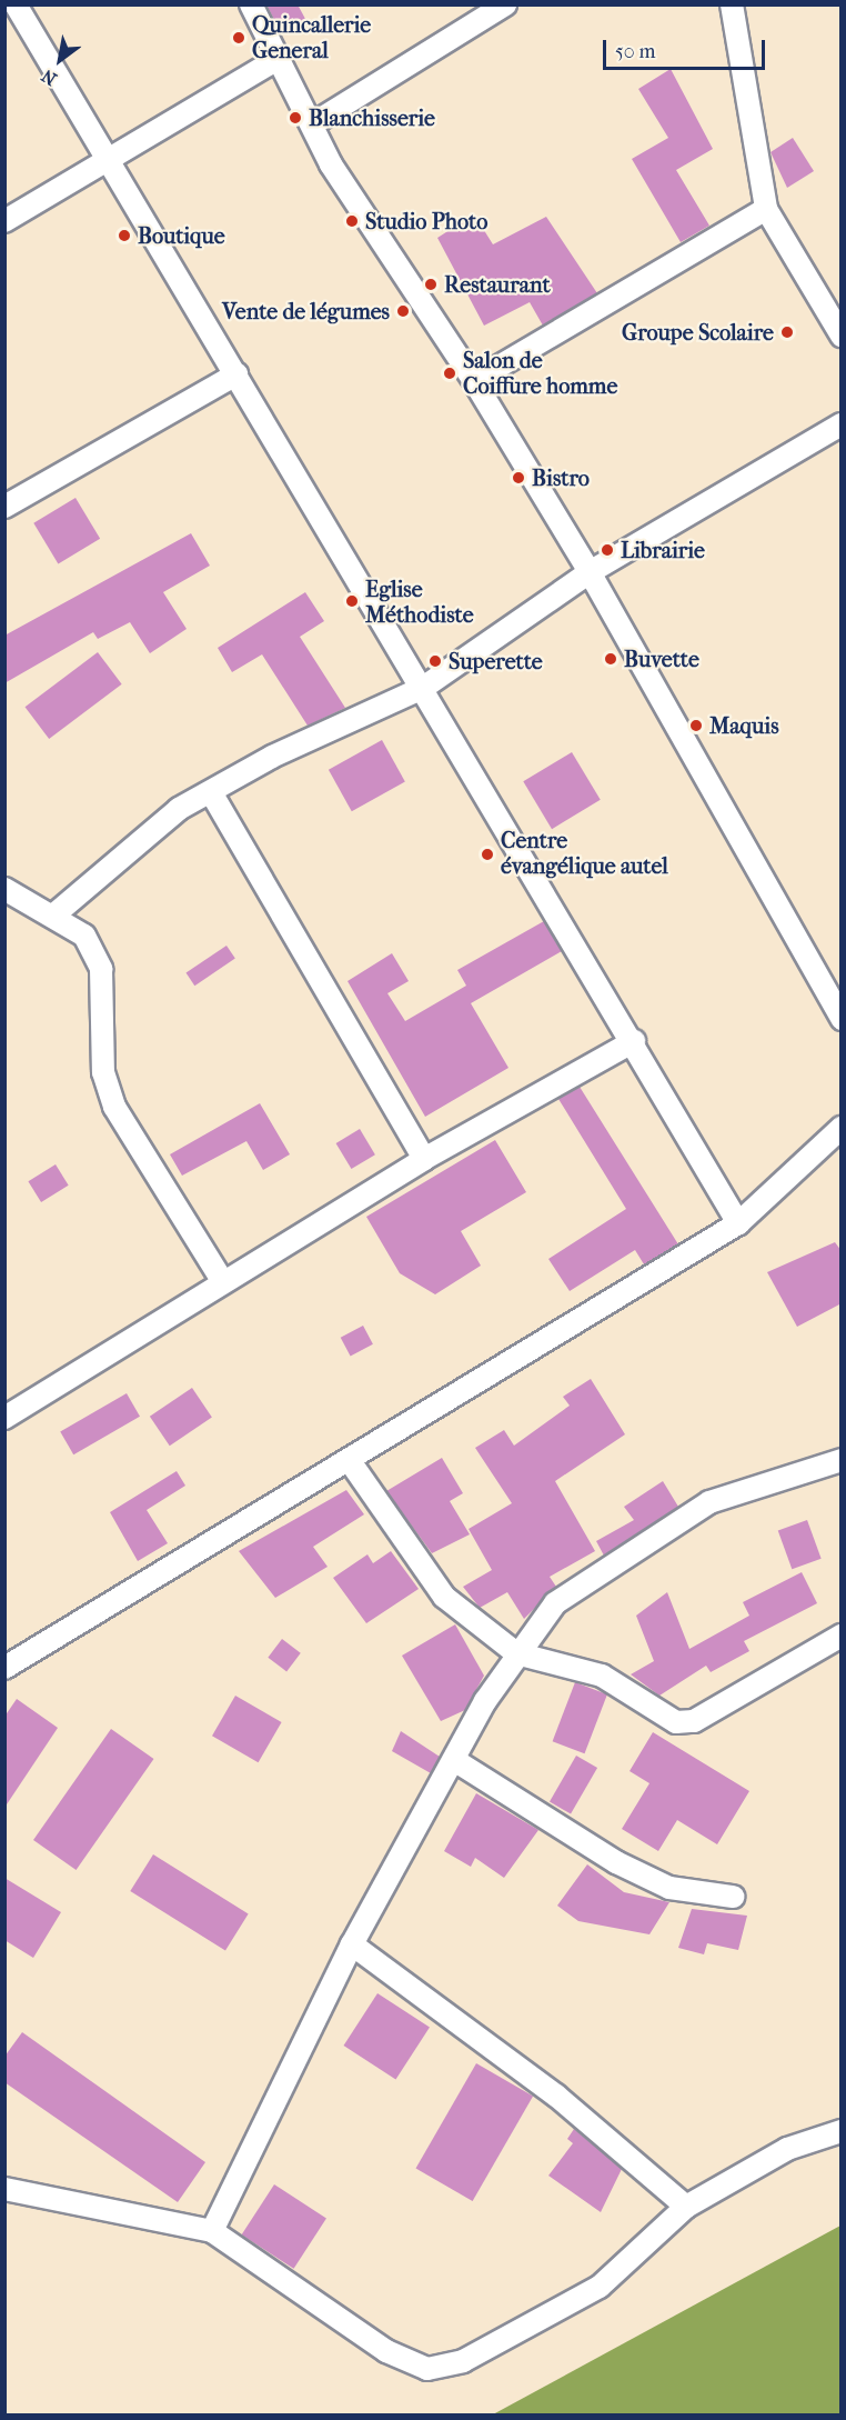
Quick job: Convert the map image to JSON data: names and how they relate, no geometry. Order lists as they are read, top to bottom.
{
  "places": [
    "Quincallerie General",
    "Blanchisserie",
    "Studio Photo",
    "Boutique",
    "Restaurant",
    "Vente de légumes",
    "Groupe Scolaire",
    "Salon de Coiffure homme",
    "Bistro",
    "Librairie",
    "Eglise Méthodiste",
    "Buvette",
    "Superette",
    "Maquis",
    "Centre évangélique autel"
  ],
  "scale_bar": "50 m",
  "north": "bottom left"
}
